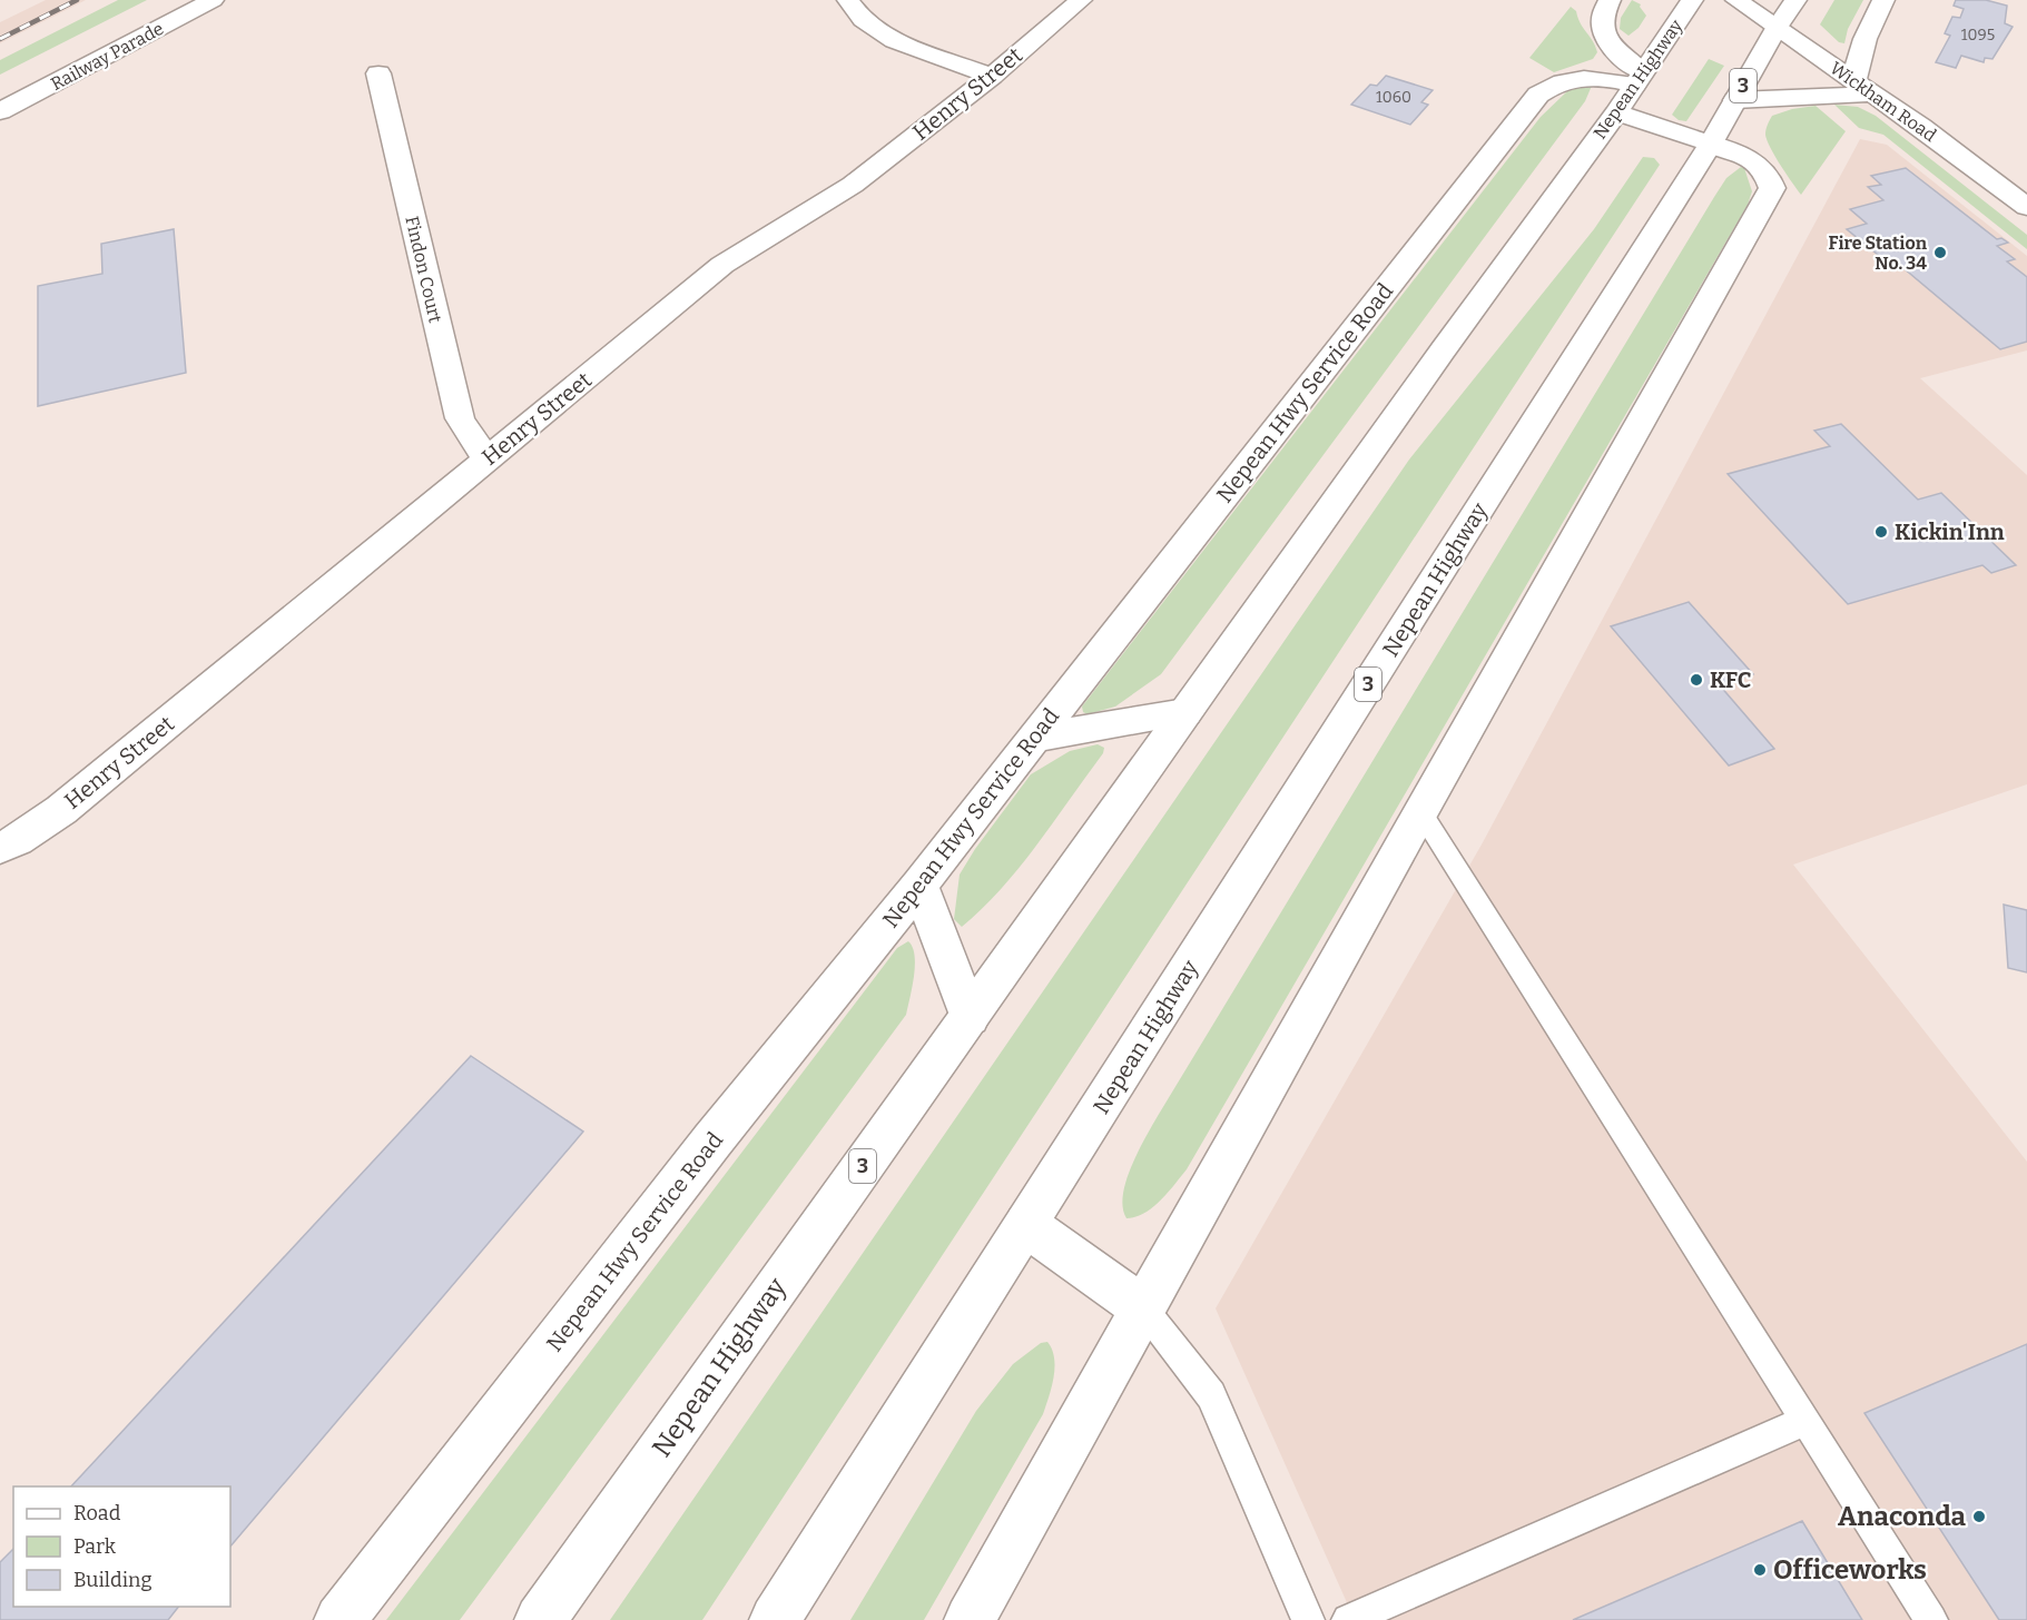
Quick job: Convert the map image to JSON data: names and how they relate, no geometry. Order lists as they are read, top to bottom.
{
  "streets": {
    "main road": [
      "Railway Parade",
      "Nepean Highway",
      "3",
      "Henry Street",
      "Wickham Road",
      "Findon Court",
      "Nepean Hwy Service Road"
    ]
  },
  "crossings": [
    ["Nepean Highway", "Wickham Road"],
    ["Nepean Highway", "Nepean Hwy Service Road"],
    ["Henry Street", "Findon Court"]
  ],
  "places": [
    "Fire Station No. 34",
    "Kickin'Inn",
    "KFC",
    "Anaconda",
    "Officeworks"
  ],
  "house_numbers": ["1095", "1060"],
  "legend": ["Road", "Park", "Building"]
}
